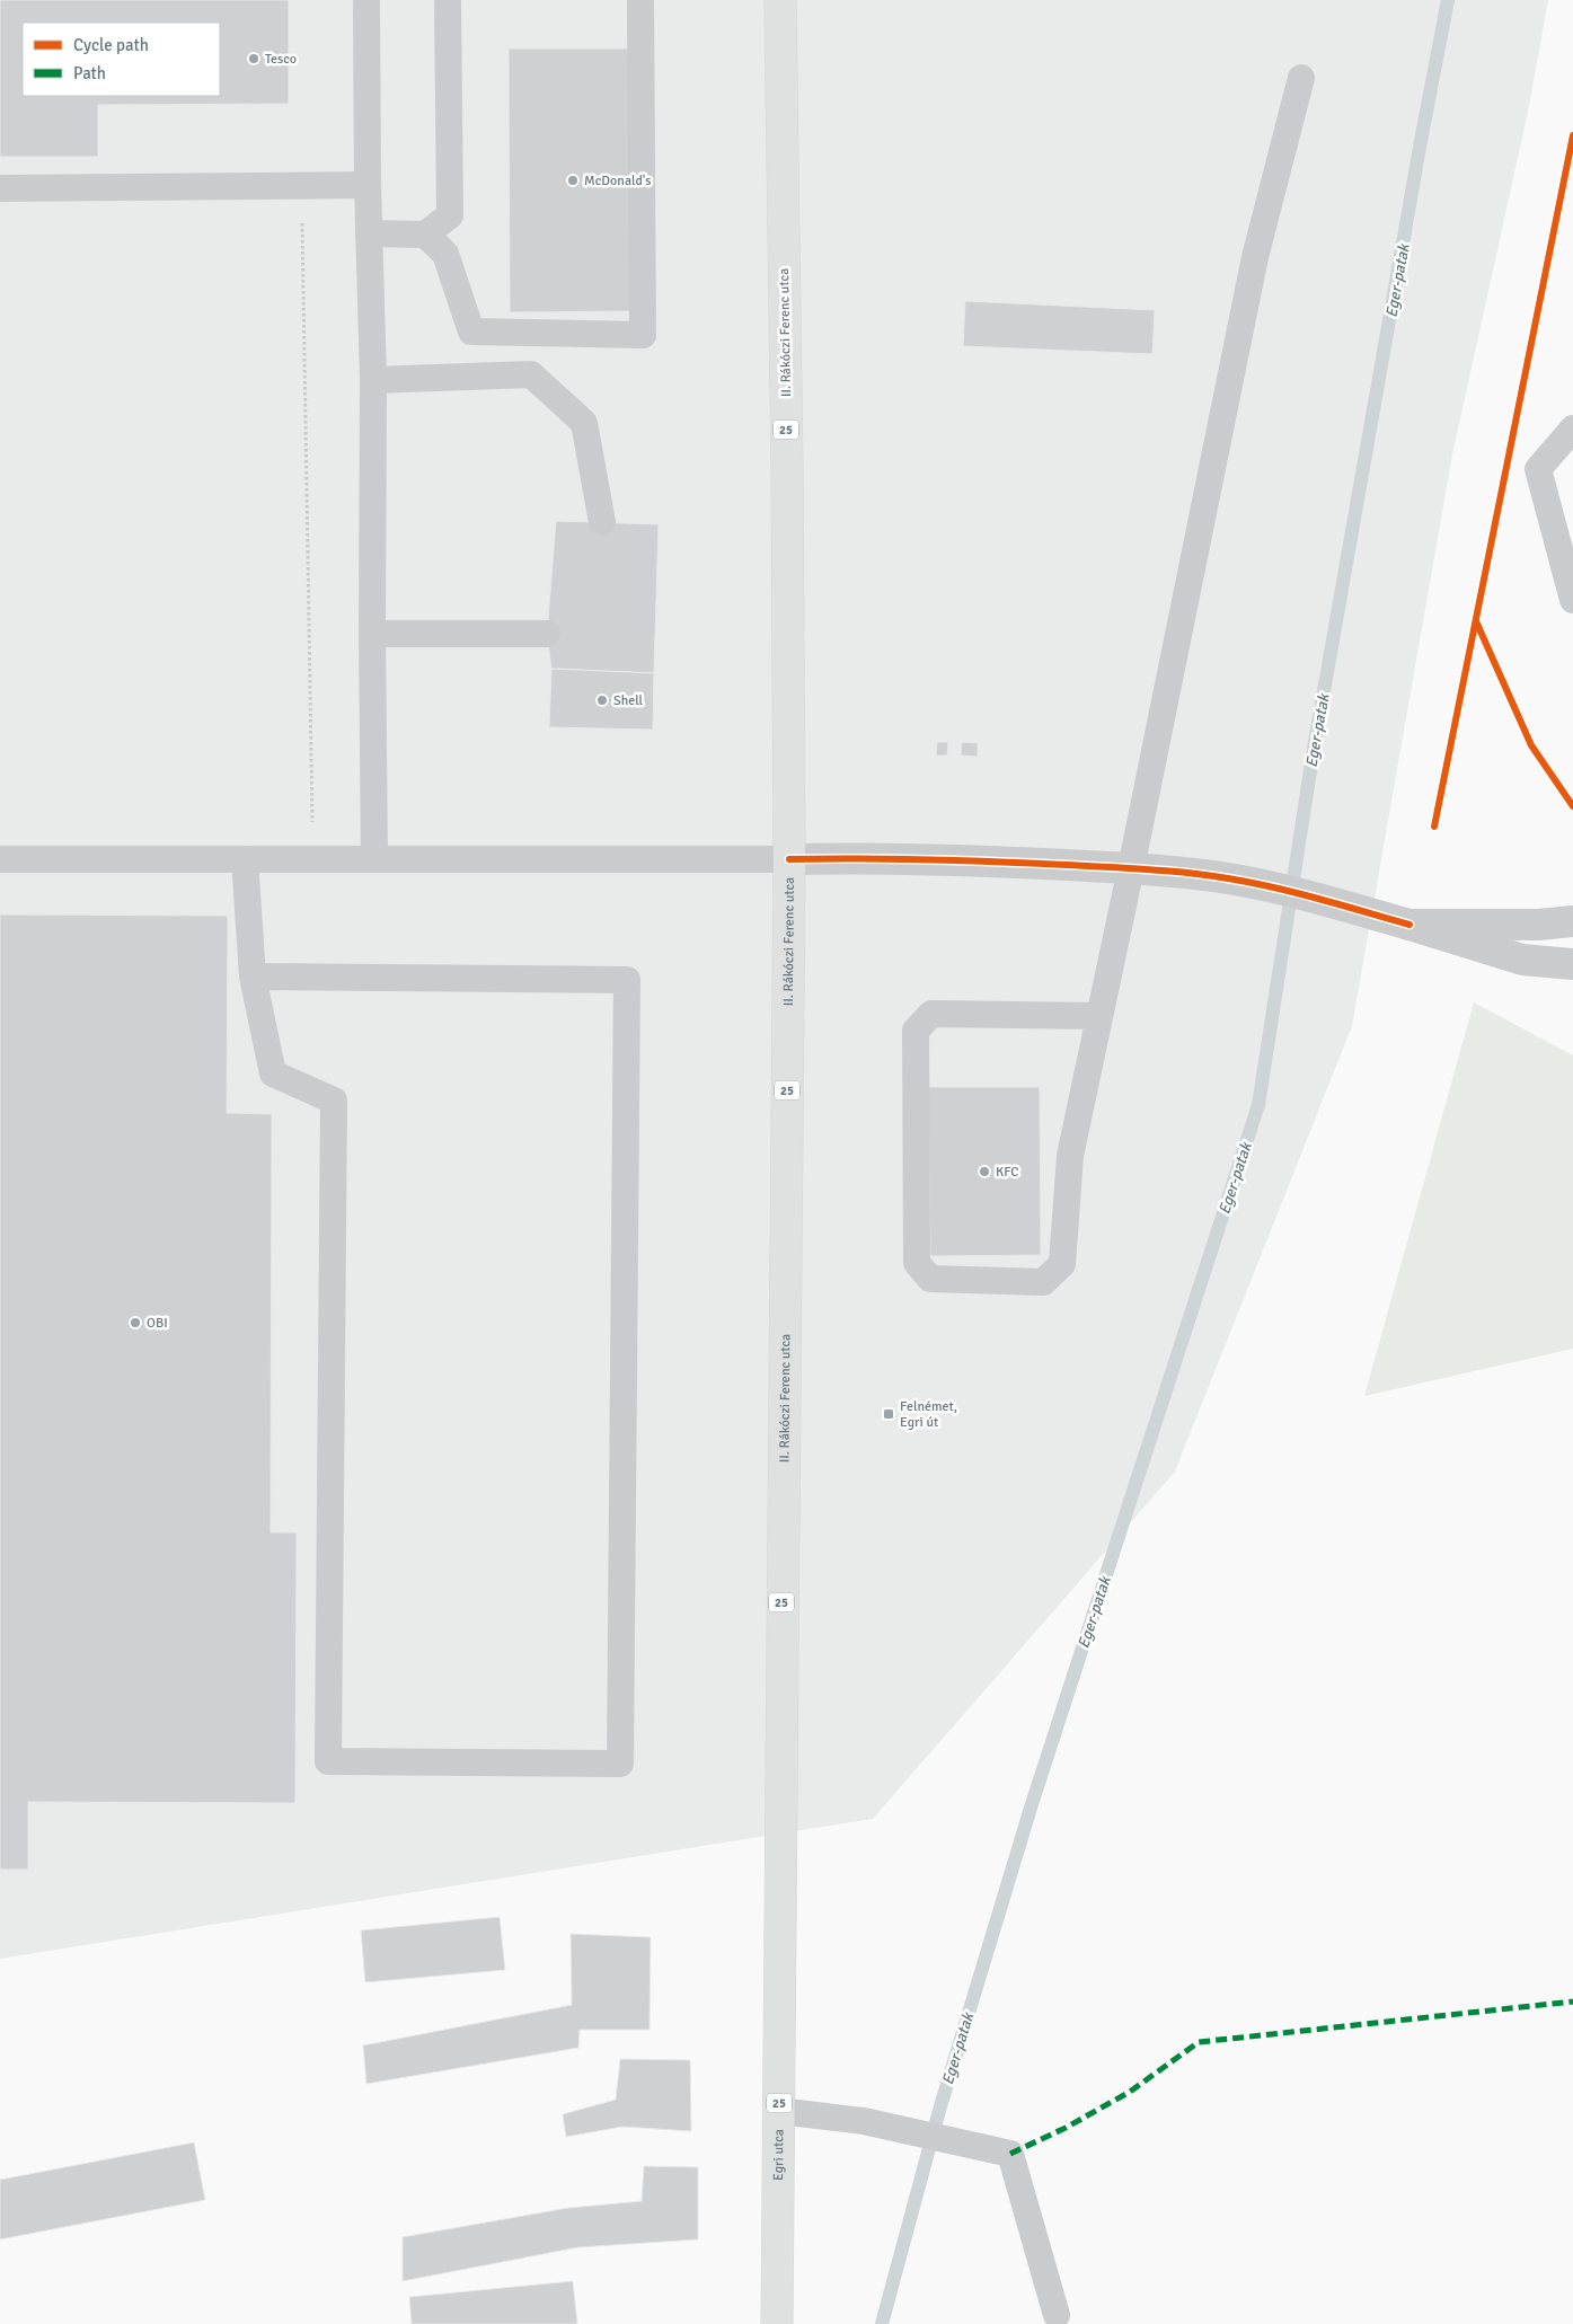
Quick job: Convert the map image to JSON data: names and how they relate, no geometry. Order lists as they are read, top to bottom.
{
  "streets": {
    "main road": ["II. Rákóczi Ferenc utca", "25", "Egri utca"]
  },
  "crossings": [
    ["II. Rákóczi Ferenc utca", "Egri utca"]
  ],
  "water": ["Eger-patak"],
  "places": {
    "other": [
      "Tesco",
      "McDonald's",
      "Shell",
      "KFC",
      "OBI"
    ],
    "transit": ["Felnémet, Egri út"]
  },
  "legend": ["Cycle path", "Path"]
}
